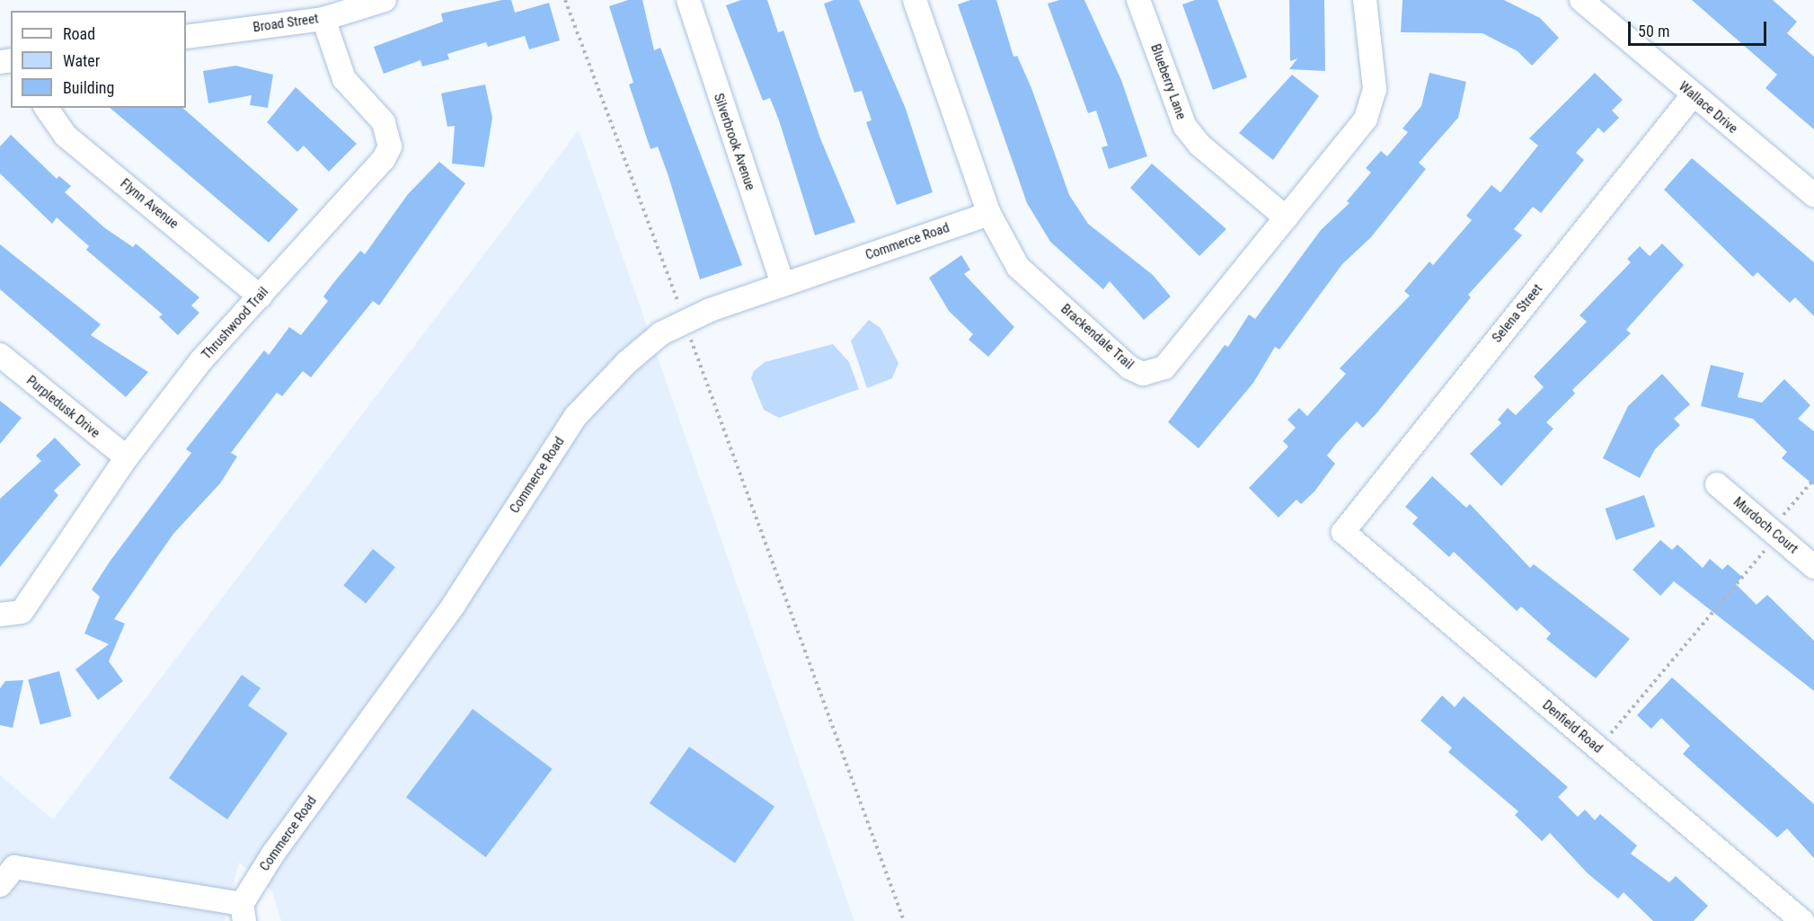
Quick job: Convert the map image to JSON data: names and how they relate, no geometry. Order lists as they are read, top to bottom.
{
  "streets": {
    "street": [
      "Broad Street",
      "Blueberry Lane",
      "Wallace Drive",
      "Silverbrook Avenue",
      "Flynn Avenue",
      "Commerce Road",
      "Selena Street",
      "Thrushwood Trail",
      "Brackendale Trail",
      "Purpledusk Drive",
      "Murdoch Court",
      "Denfield Road"
    ]
  },
  "crossings": [
    ["Broad Street", "Thrushwood Trail"],
    ["Blueberry Lane", "Brackendale Trail"],
    ["Wallace Drive", "Selena Street"],
    ["Silverbrook Avenue", "Commerce Road"],
    ["Flynn Avenue", "Thrushwood Trail"],
    ["Commerce Road", "Brackendale Trail"],
    ["Selena Street", "Denfield Road"],
    ["Thrushwood Trail", "Purpledusk Drive"]
  ],
  "legend": ["Road", "Water", "Building"],
  "scale_bar": "50 m"
}
